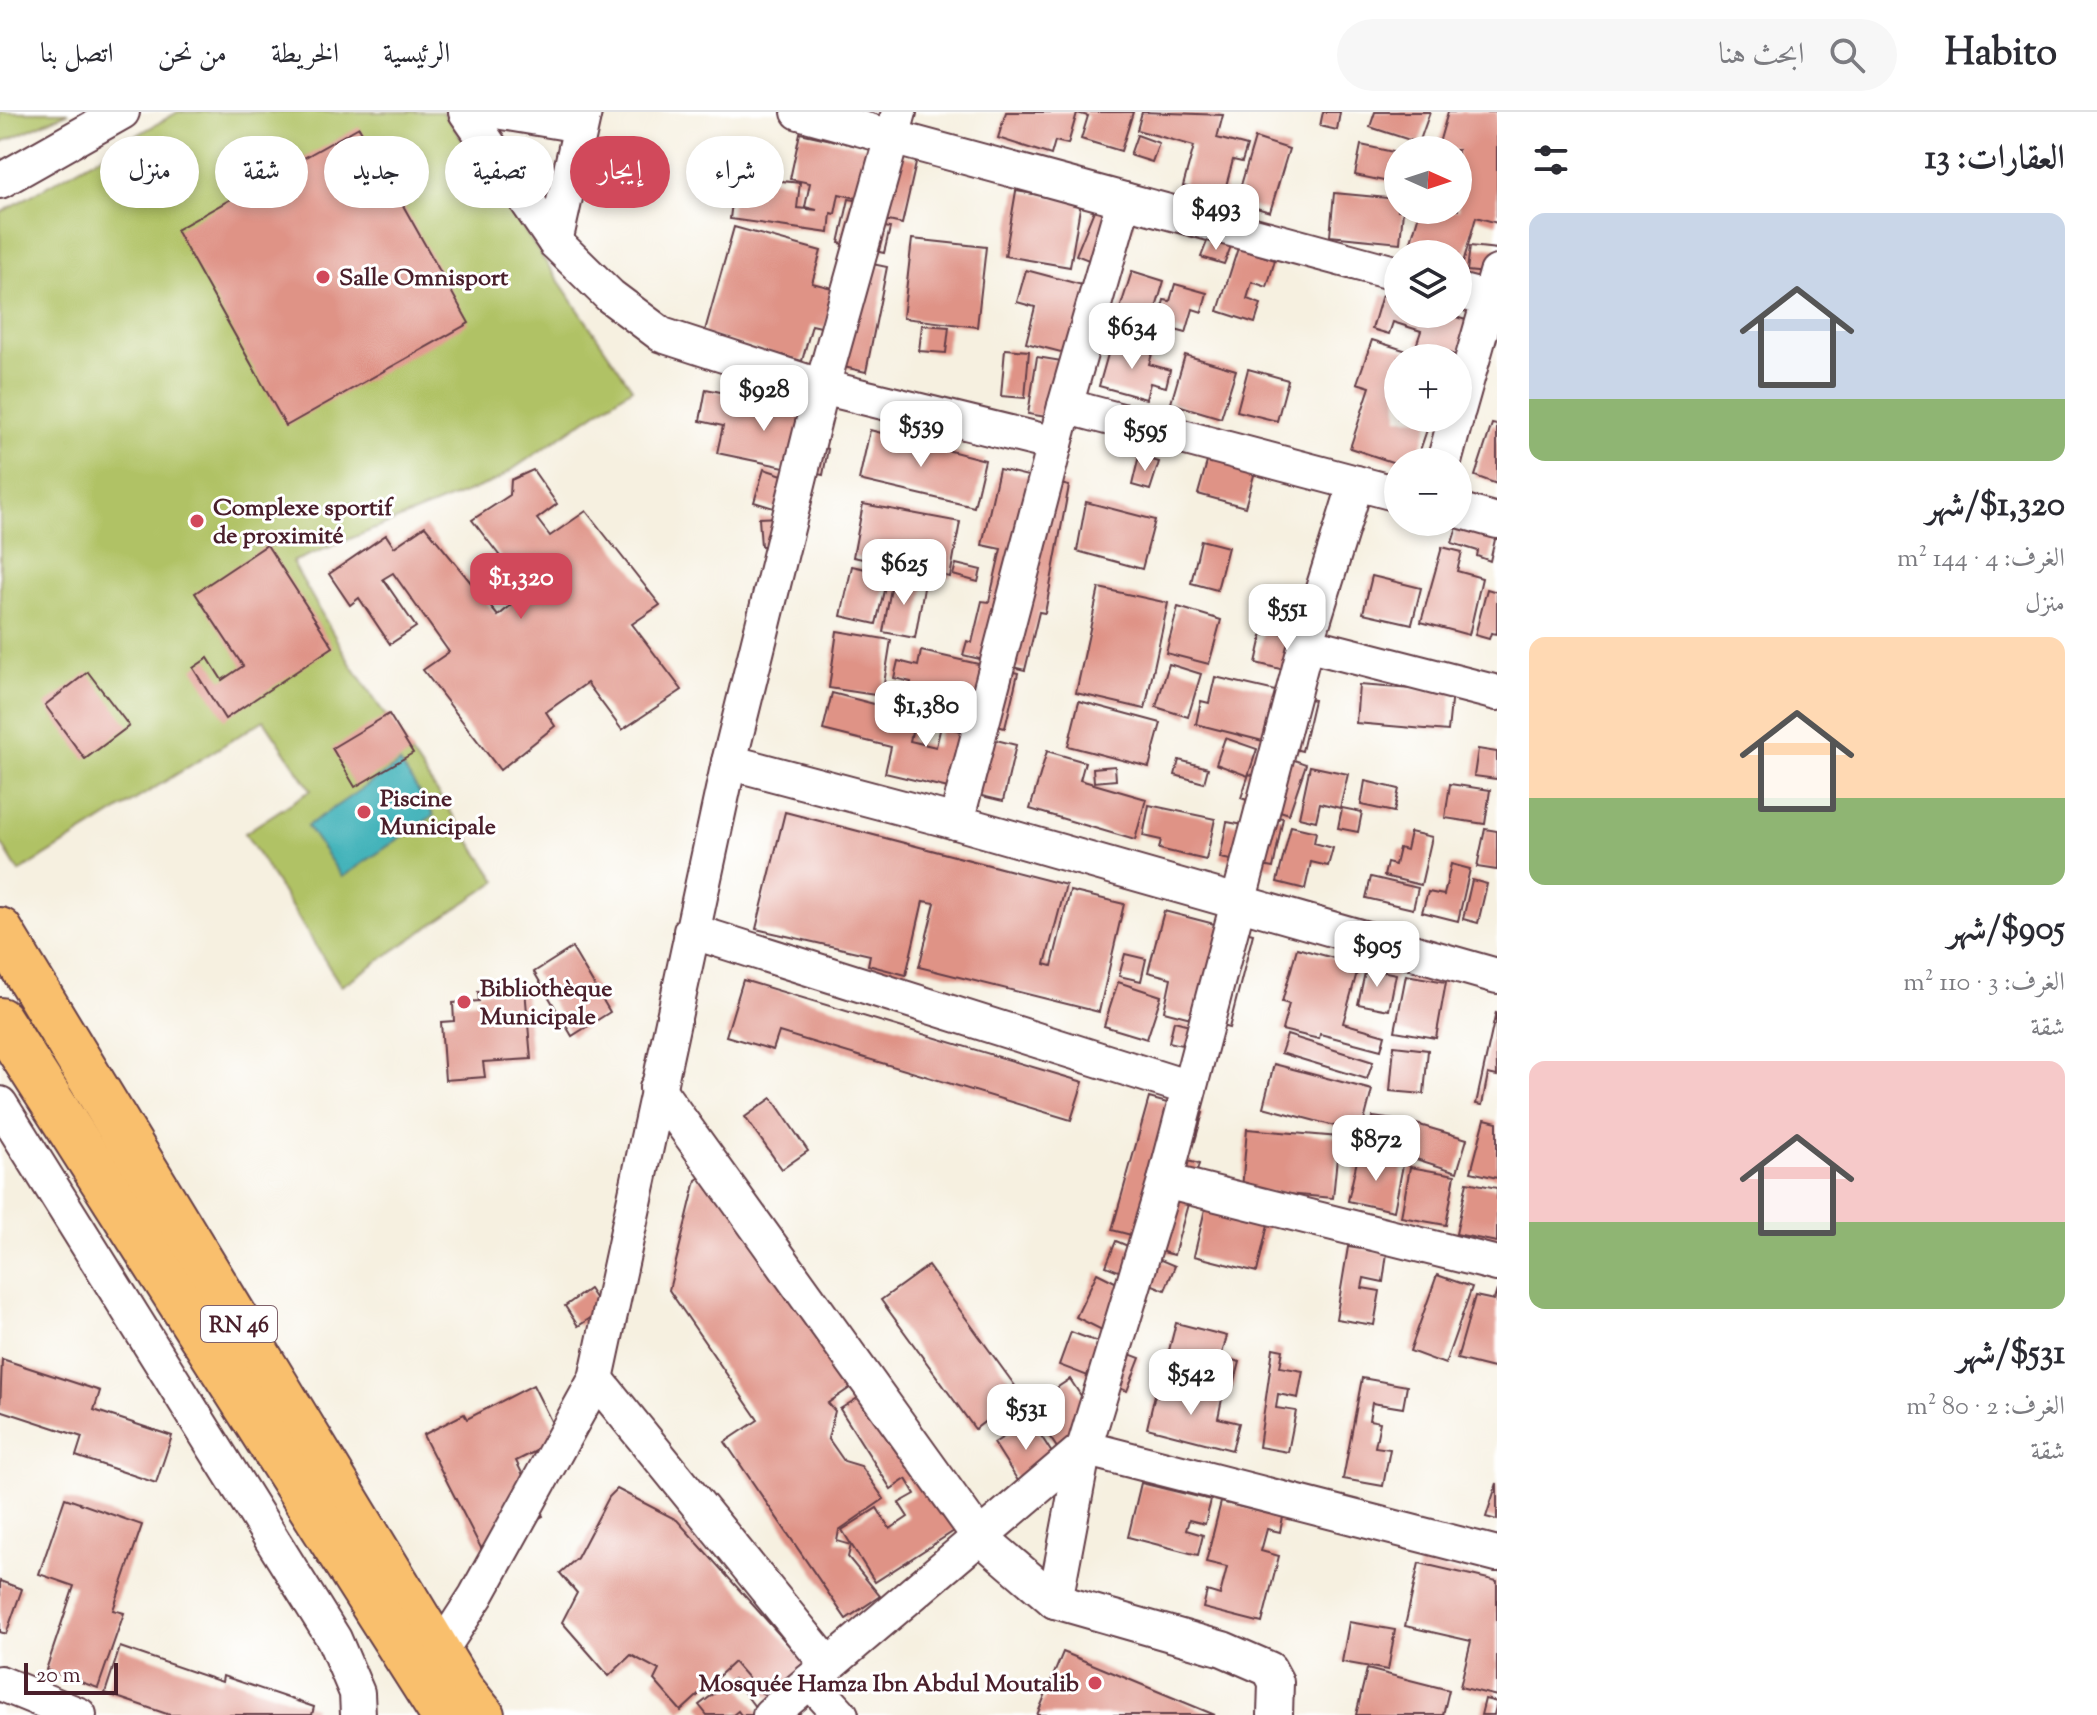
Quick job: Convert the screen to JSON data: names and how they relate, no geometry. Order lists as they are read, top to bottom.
{
  "streets": {
    "main road": ["RN 46"]
  },
  "places": [
    "Salle Omnisport",
    "Complexe sportif de proximité",
    "Piscine Municipale",
    "Bibliothèque Municipale",
    "Mosquée Hamza Ibn Abdul Moutalib"
  ],
  "scale_bar": "20 m",
  "north": "right",
  "page": {
    "header": "Habito",
    "search": "ابحث هنا",
    "nav": [
      "الرئيسية",
      "الخريطة",
      "من نحن",
      "اتصل بنا"
    ],
    "heading": "العقارات: 13",
    "map_buttons": ["+", "−"],
    "chip": [
      "شراء",
      "إيجار",
      "تصفية",
      "جديد",
      "شقة",
      "منزل"
    ],
    "price": [
      "$493",
      "$634",
      "$928",
      "$539",
      "$595",
      "$625",
      "$1,320",
      "$551",
      "$1,380",
      "$905",
      "$872",
      "$542",
      "$531"
    ],
    "list": [
      {
        "name": "$1,320/شهر",
        "note": "الغرف: 4 · 144 m² · منزل"
      },
      {
        "name": "$905/شهر",
        "note": "الغرف: 3 · 110 m² · شقة"
      },
      {
        "name": "$531/شهر",
        "note": "الغرف: 2 · 80 m² · شقة"
      }
    ],
    "scale": "20 m"
  }
}
